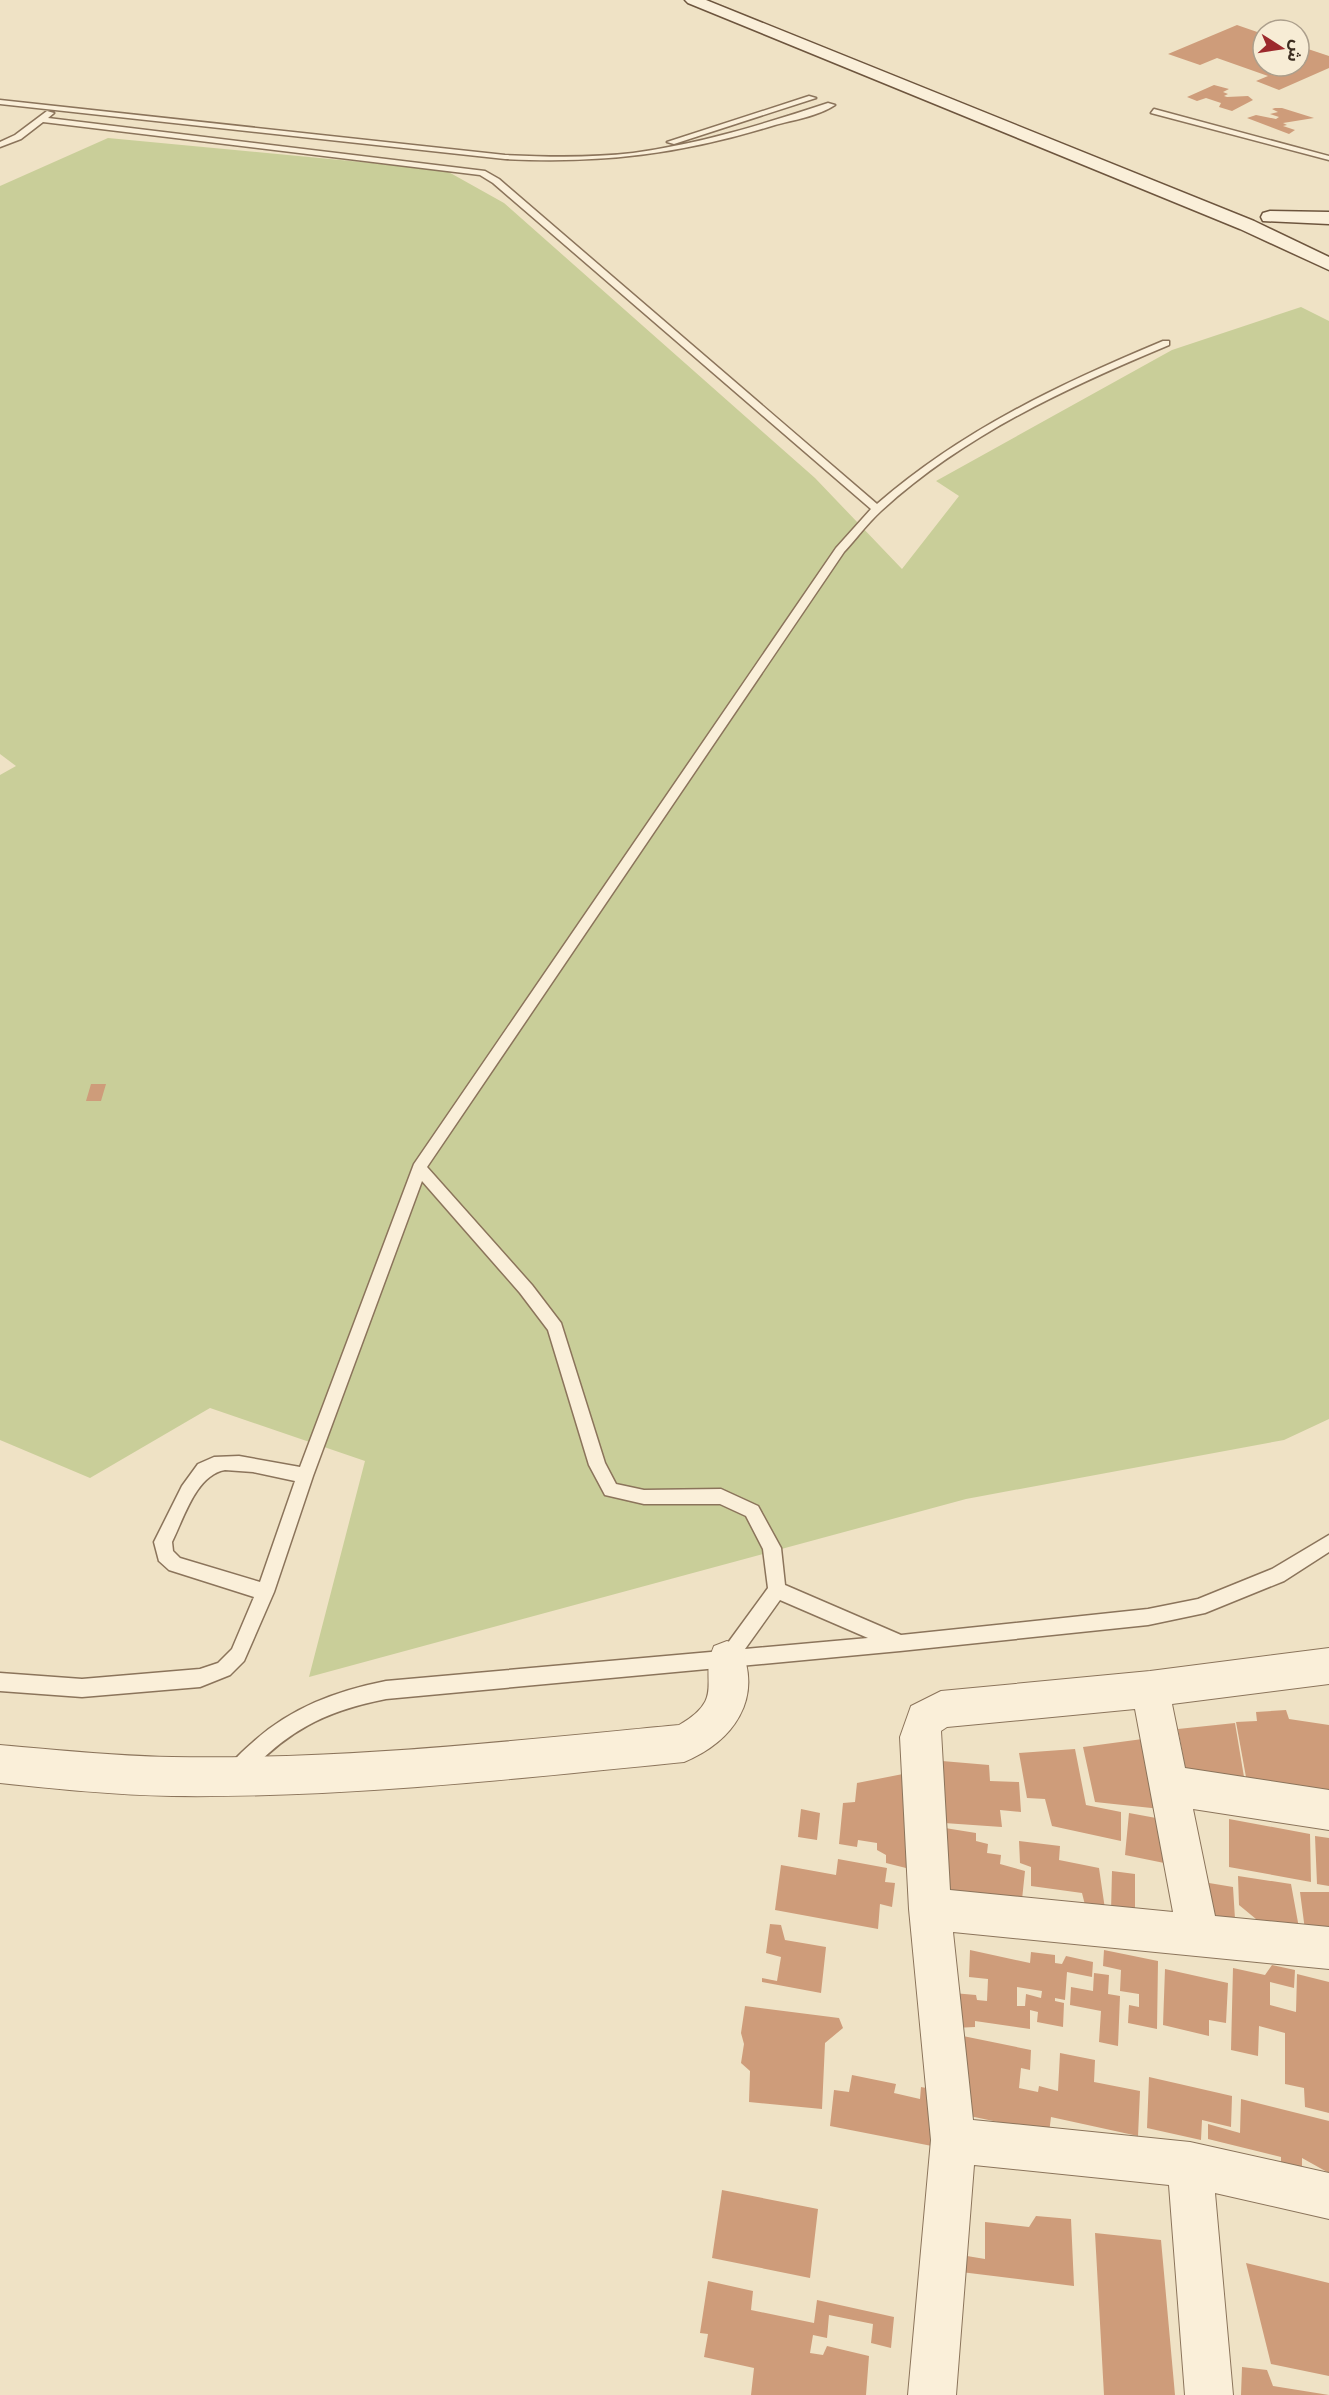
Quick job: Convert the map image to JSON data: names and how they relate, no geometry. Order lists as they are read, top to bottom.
{
  "north": "right"
}
